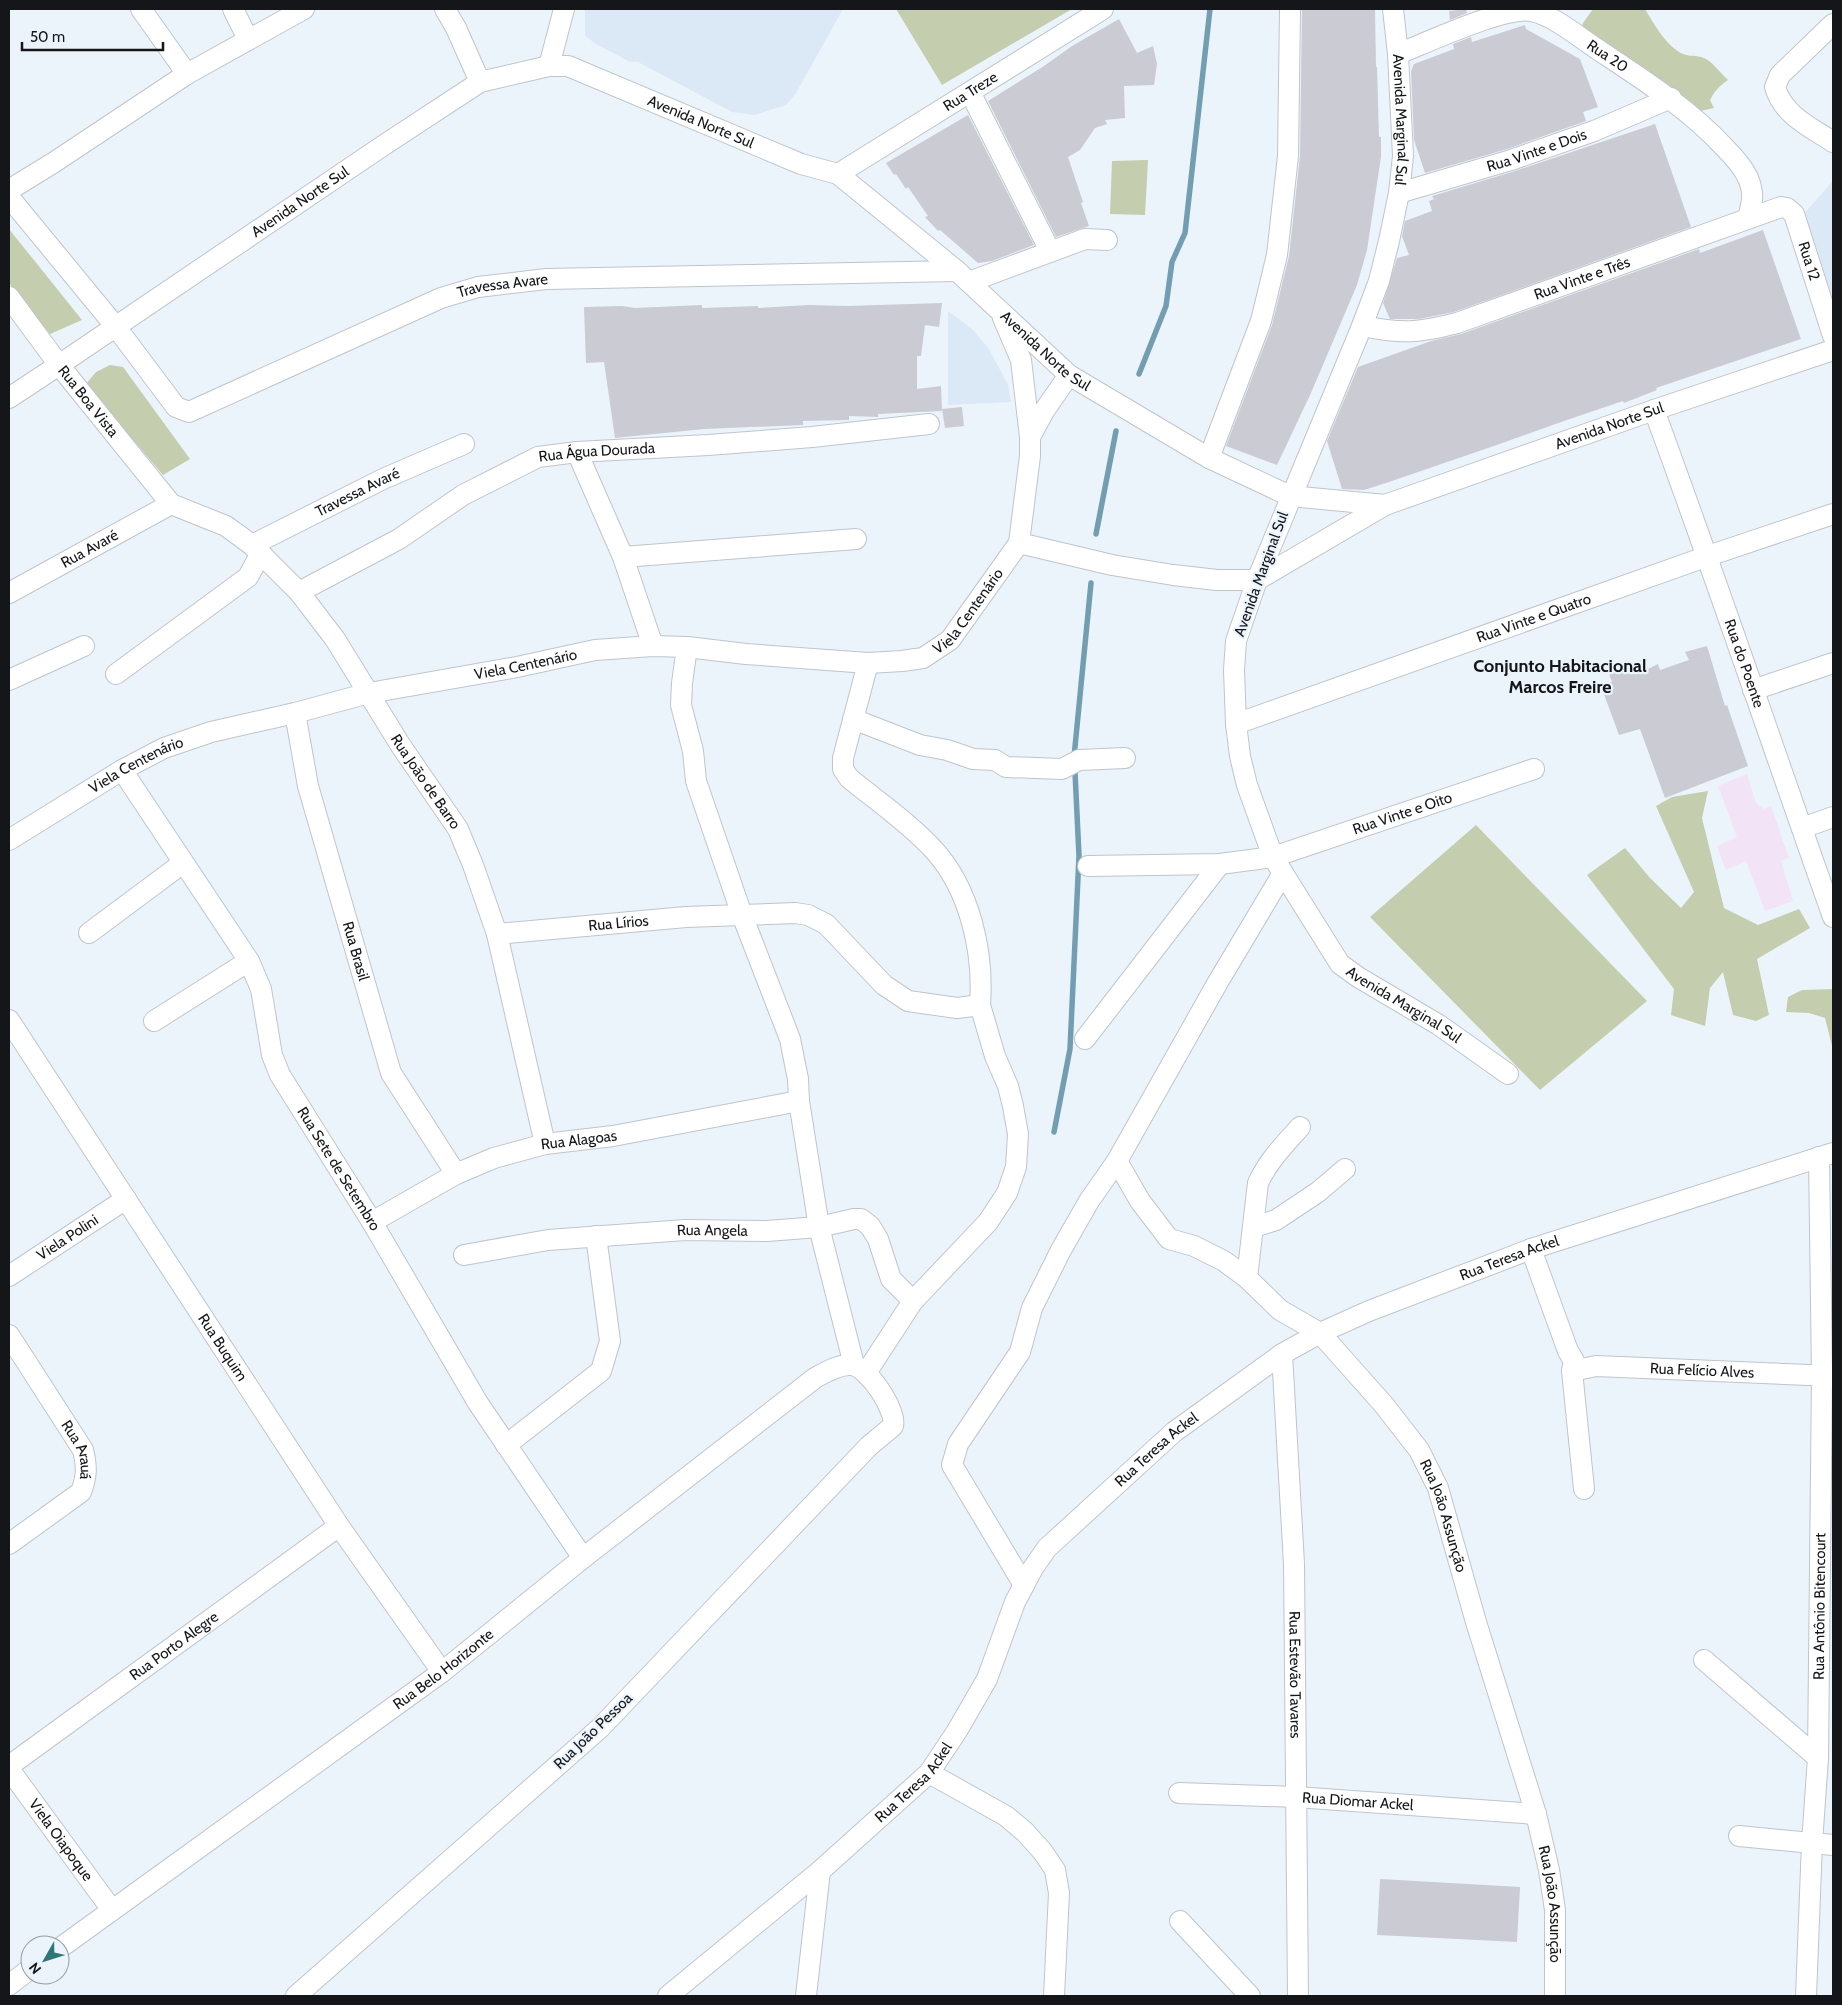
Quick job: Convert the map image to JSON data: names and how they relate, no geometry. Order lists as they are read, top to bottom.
{
  "streets": {
    "street": [
      "Rua 20",
      "Rua Treze",
      "Avenida Marginal Sul",
      "Avenida Norte Sul",
      "Rua Vinte e Dois",
      "Rua 12",
      "Rua Vinte e Três",
      "Travessa Avare",
      "Rua Boa Vista",
      "Rua Água Dourada",
      "Travessa Avaré",
      "Rua Avaré",
      "Viela Centenário",
      "Rua Vinte e Quatro",
      "Rua do Poente",
      "Rua João de Barro",
      "Rua Vinte e Oito",
      "Rua Lírios",
      "Rua Brasil",
      "Rua Alagoas",
      "Rua Sete de Setembro",
      "Rua Angela",
      "Viela Polini",
      "Rua Teresa Ackel",
      "Rua Buquim",
      "Rua Felício Alves",
      "Rua Arauá",
      "Rua João Assunção",
      "Rua Antônio Bitencourt",
      "Rua Porto Alegre",
      "Rua Belo Horizonte",
      "Rua Estevão Tavares",
      "Rua João Pessoa",
      "Rua Diomar Ackel",
      "Viela Oiapoque"
    ]
  },
  "crossings": [
    ["Rua 20", "Avenida Marginal Sul"],
    ["Rua 20", "Rua Vinte e Dois"],
    ["Rua 20", "Rua Vinte e Três"],
    ["Rua Treze", "Avenida Norte Sul"],
    ["Avenida Marginal Sul", "Avenida Norte Sul"],
    ["Avenida Marginal Sul", "Rua Vinte e Dois"],
    ["Avenida Marginal Sul", "Rua Vinte e Três"],
    ["Avenida Marginal Sul", "Rua Vinte e Quatro"],
    ["Avenida Marginal Sul", "Rua Vinte e Oito"],
    ["Avenida Norte Sul", "Travessa Avare"],
    ["Avenida Norte Sul", "Rua Boa Vista"],
    ["Avenida Norte Sul", "Rua do Poente"],
    ["Rua 12", "Rua Vinte e Três"],
    ["Rua Boa Vista", "Rua Avaré"],
    ["Rua Boa Vista", "Rua João de Barro"],
    ["Rua Água Dourada", "Rua João de Barro"],
    ["Travessa Avaré", "Rua João de Barro"],
    ["Rua Avaré", "Rua João de Barro"],
    ["Viela Centenário", "Rua João de Barro"],
    ["Viela Centenário", "Rua Brasil"],
    ["Viela Centenário", "Rua Sete de Setembro"],
    ["Rua Vinte e Quatro", "Rua do Poente"],
    ["Rua João de Barro", "Rua Lírios"],
    ["Rua João de Barro", "Rua Alagoas"],
    ["Rua Brasil", "Rua Alagoas"],
    ["Rua Alagoas", "Rua Sete de Setembro"],
    ["Rua Sete de Setembro", "Rua Belo Horizonte"],
    ["Viela Polini", "Rua Buquim"],
    ["Rua Teresa Ackel", "Rua João Assunção"],
    ["Rua Teresa Ackel", "Rua Antônio Bitencourt"],
    ["Rua Teresa Ackel", "Rua Estevão Tavares"],
    ["Rua Buquim", "Rua Porto Alegre"],
    ["Rua Buquim", "Rua Belo Horizonte"],
    ["Rua Felício Alves", "Rua Antônio Bitencourt"],
    ["Rua João Assunção", "Rua Diomar Ackel"],
    ["Rua Porto Alegre", "Viela Oiapoque"],
    ["Rua Belo Horizonte", "Rua João Pessoa"],
    ["Rua Belo Horizonte", "Viela Oiapoque"],
    ["Rua Estevão Tavares", "Rua Diomar Ackel"]
  ],
  "districts": ["Conjunto Habitacional Marcos Freire"],
  "scale_bar": "50 m",
  "north": "bottom left"
}
